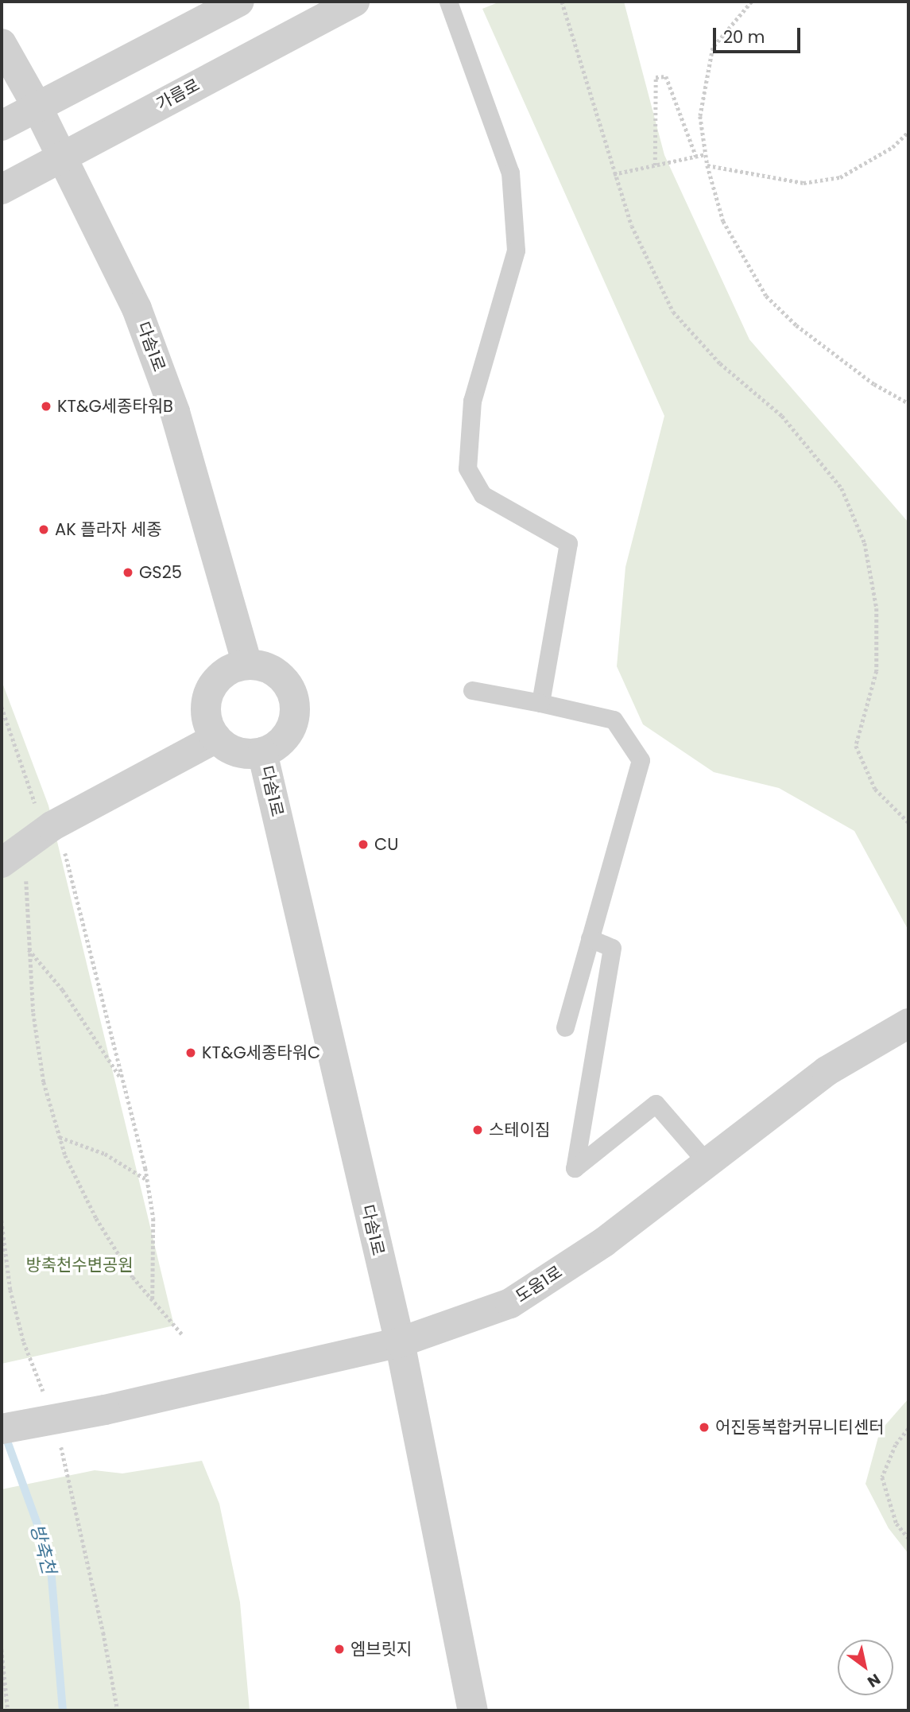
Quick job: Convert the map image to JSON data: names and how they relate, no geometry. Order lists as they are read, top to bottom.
{
  "streets": {
    "street": ["가름로", "다솜1로", "도움1로"]
  },
  "crossings": [
    ["가름로", "다솜1로"],
    ["다솜1로", "도움1로"]
  ],
  "water": ["방축천"],
  "parks": ["방축천수변공원"],
  "places": [
    "KT&G세종타워B",
    "AK 플라자 세종",
    "GS25",
    "CU",
    "KT&G세종타워C",
    "스테이짐",
    "어진동복합커뮤니티센터",
    "엠브릿지"
  ],
  "scale_bar": "20 m",
  "north": "bottom right"
}
